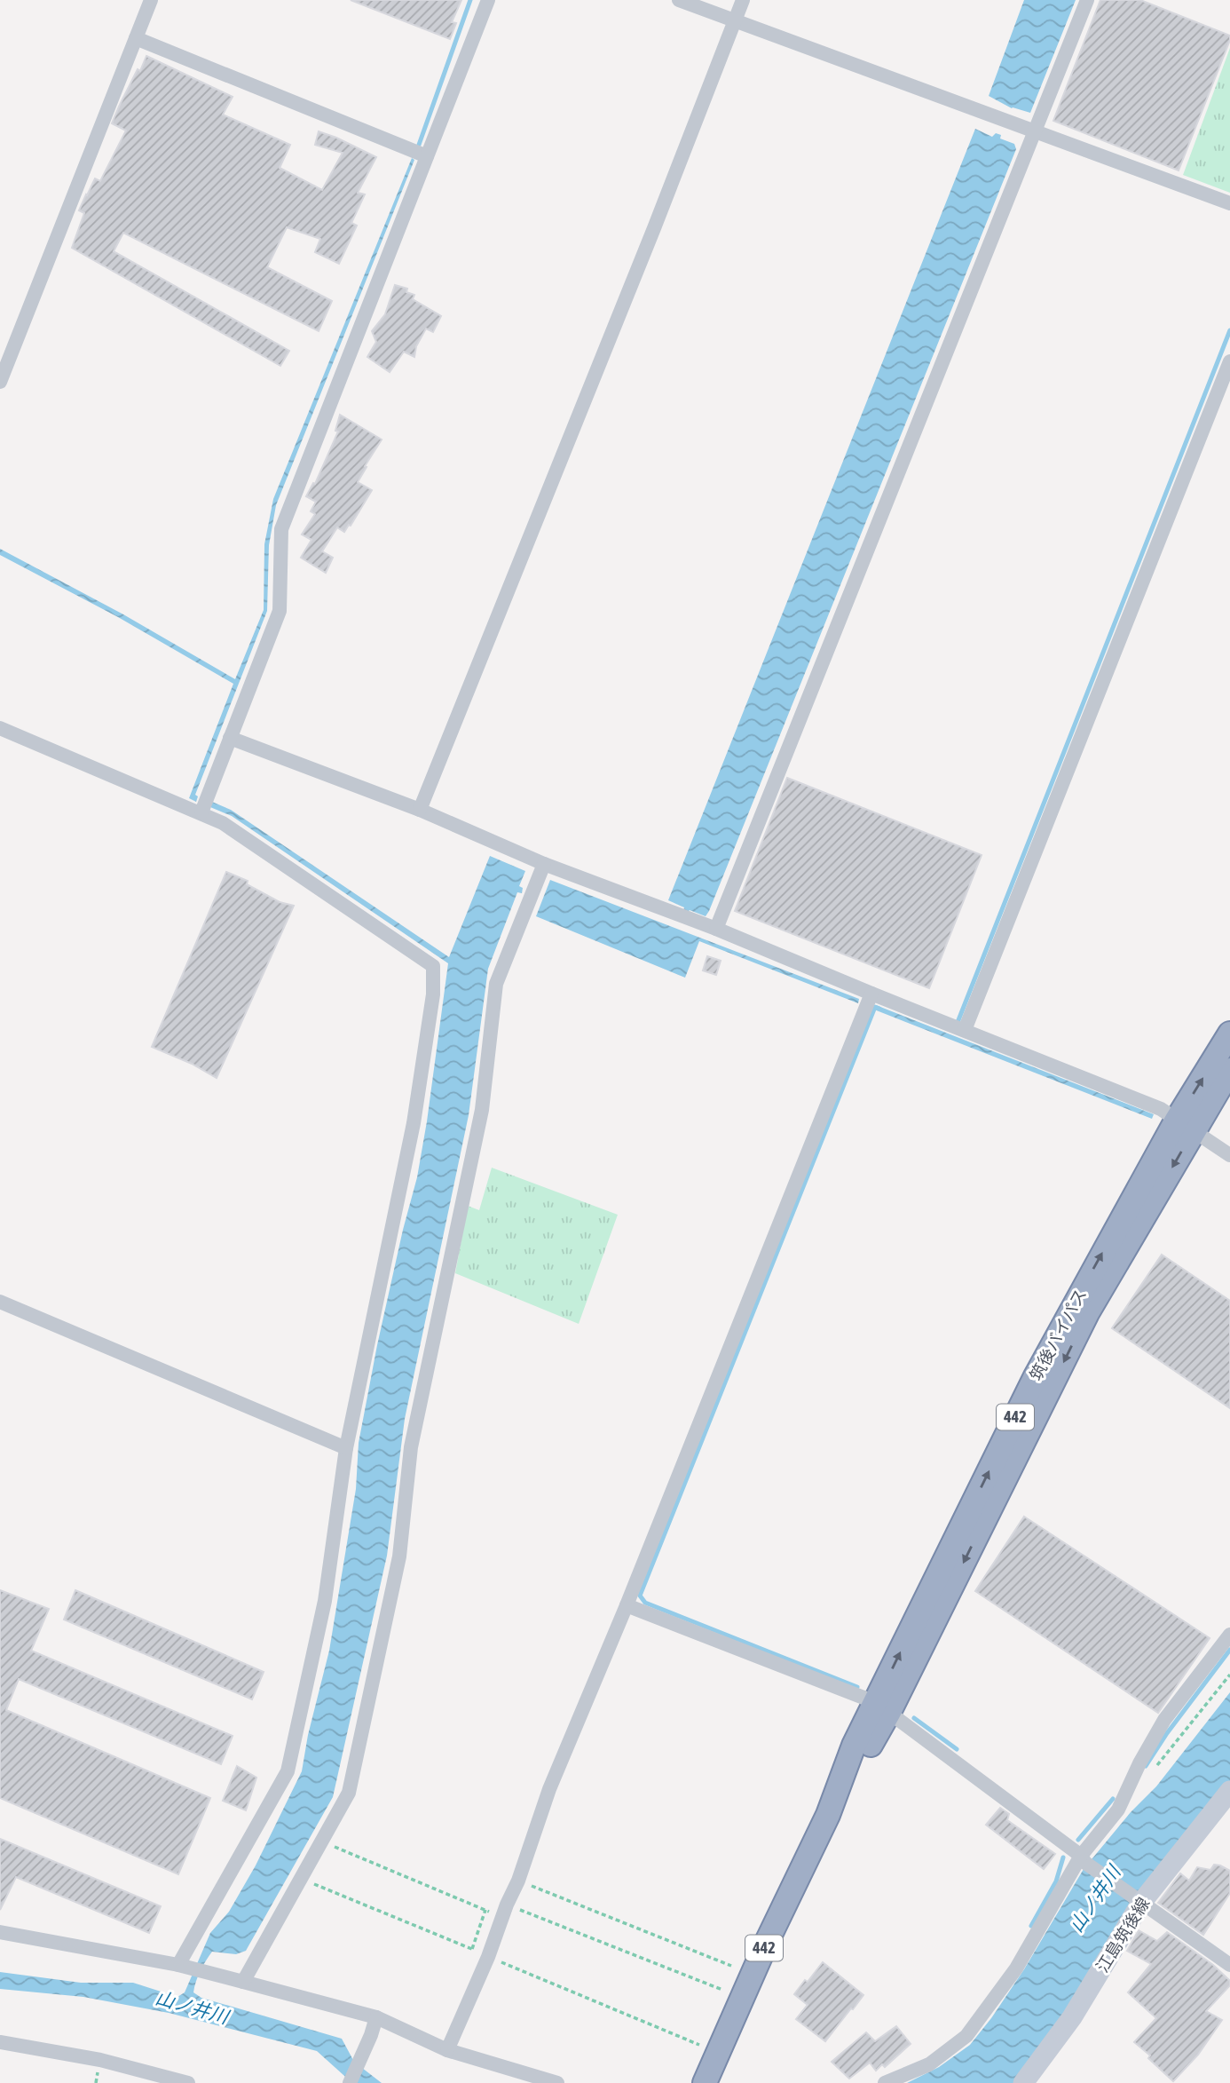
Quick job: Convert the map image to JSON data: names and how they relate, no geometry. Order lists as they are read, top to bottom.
{
  "streets": {
    "highway": ["筑後バイパス", "442"],
    "main road": ["江島筑後線"]
  },
  "water": ["山ノ井川"]
}
